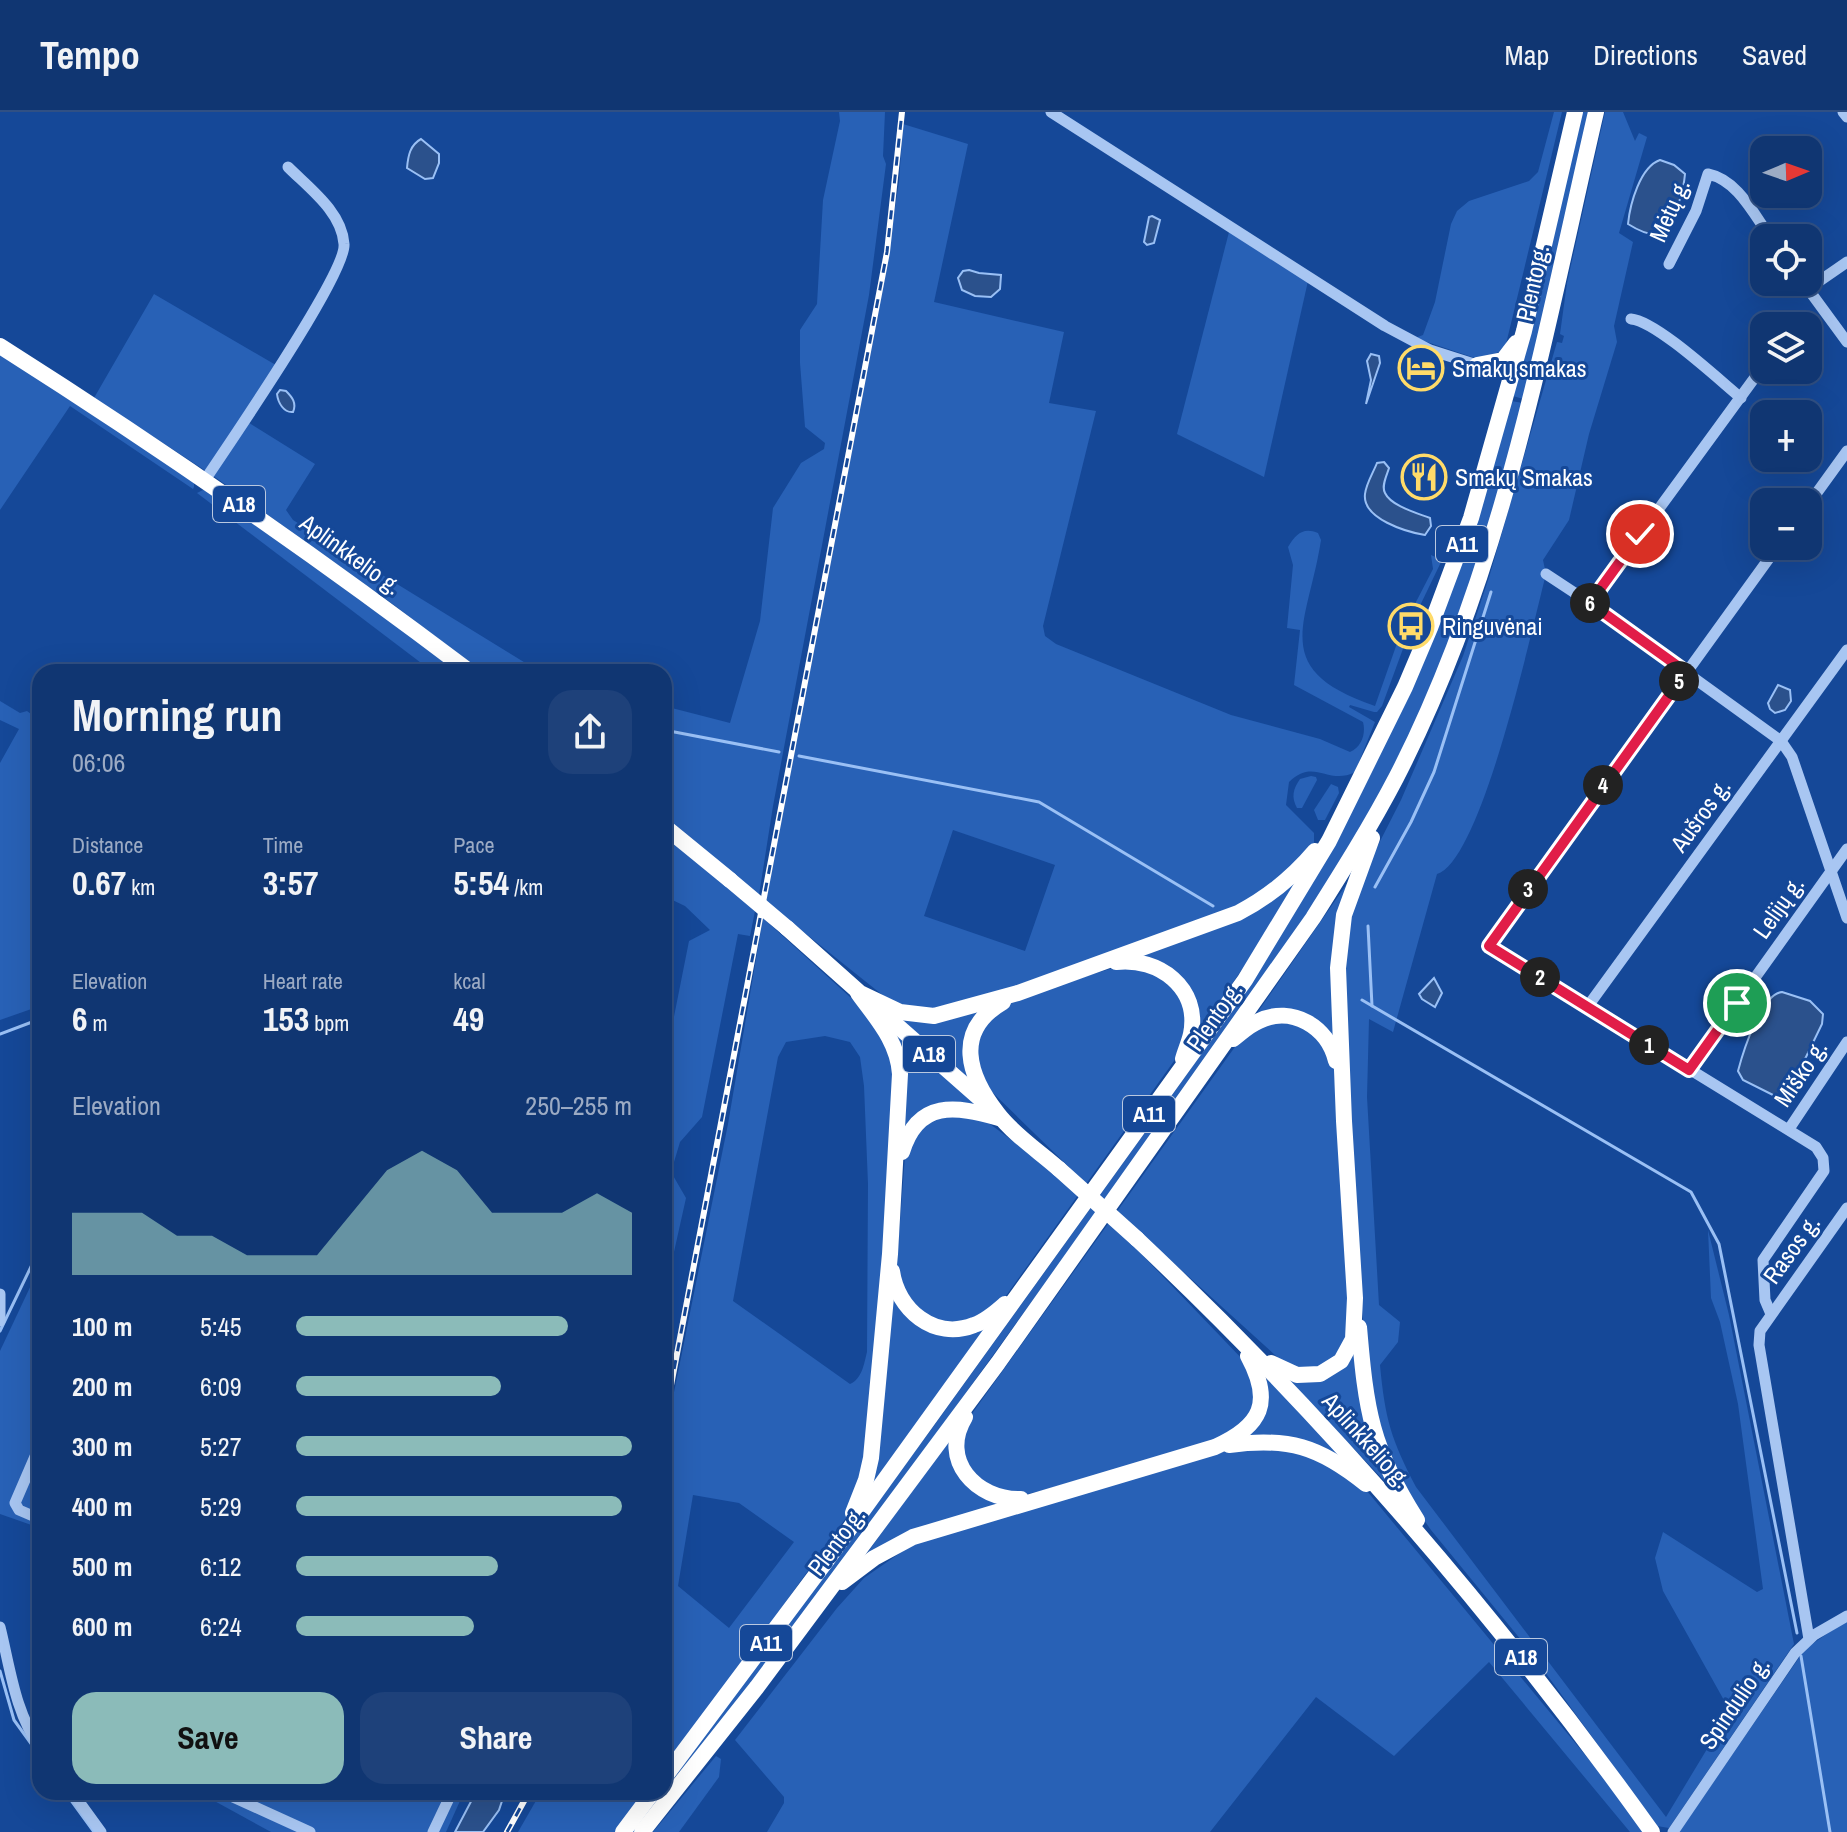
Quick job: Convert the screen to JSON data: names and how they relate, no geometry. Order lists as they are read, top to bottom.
{
  "streets": {
    "highway": [
      "Plento g.",
      "A18",
      "A11",
      "Aplinkkelio g."
    ],
    "street": [
      "Mėtų g.",
      "Aušros g.",
      "Lelijų g.",
      "Miško g.",
      "Rasos g.",
      "Spindulio g."
    ]
  },
  "places": {
    "hotel": ["Smakų smakas"],
    "restaurant": ["Smakų Smakas"],
    "bus stop": ["Ringuvėnai"]
  },
  "north": "right",
  "page": {
    "header": "Tempo",
    "nav": ["Map", "Directions", "Saved"],
    "map_buttons": ["+", "−"],
    "pins": [
      "6",
      "5",
      "4",
      "3",
      "2",
      "1"
    ],
    "heading": ["Morning run", "06:06"],
    "stats": [
      ["Distance", "0.67 km"],
      ["Time", "3:57"],
      ["Pace", "5:54 /km"],
      ["Elevation", "6 m"],
      ["Heart rate", "153 bpm"],
      ["kcal", "49"]
    ],
    "chart": ["Elevation", "250–255 m"],
    "list": [
      {
        "name": "100 m",
        "note": "5:45"
      },
      {
        "name": "200 m",
        "note": "6:09"
      },
      {
        "name": "300 m",
        "note": "5:27"
      },
      {
        "name": "400 m",
        "note": "5:29"
      },
      {
        "name": "500 m",
        "note": "6:12"
      },
      {
        "name": "600 m",
        "note": "6:24"
      }
    ],
    "buttons": ["Save", "Share"]
  }
}
